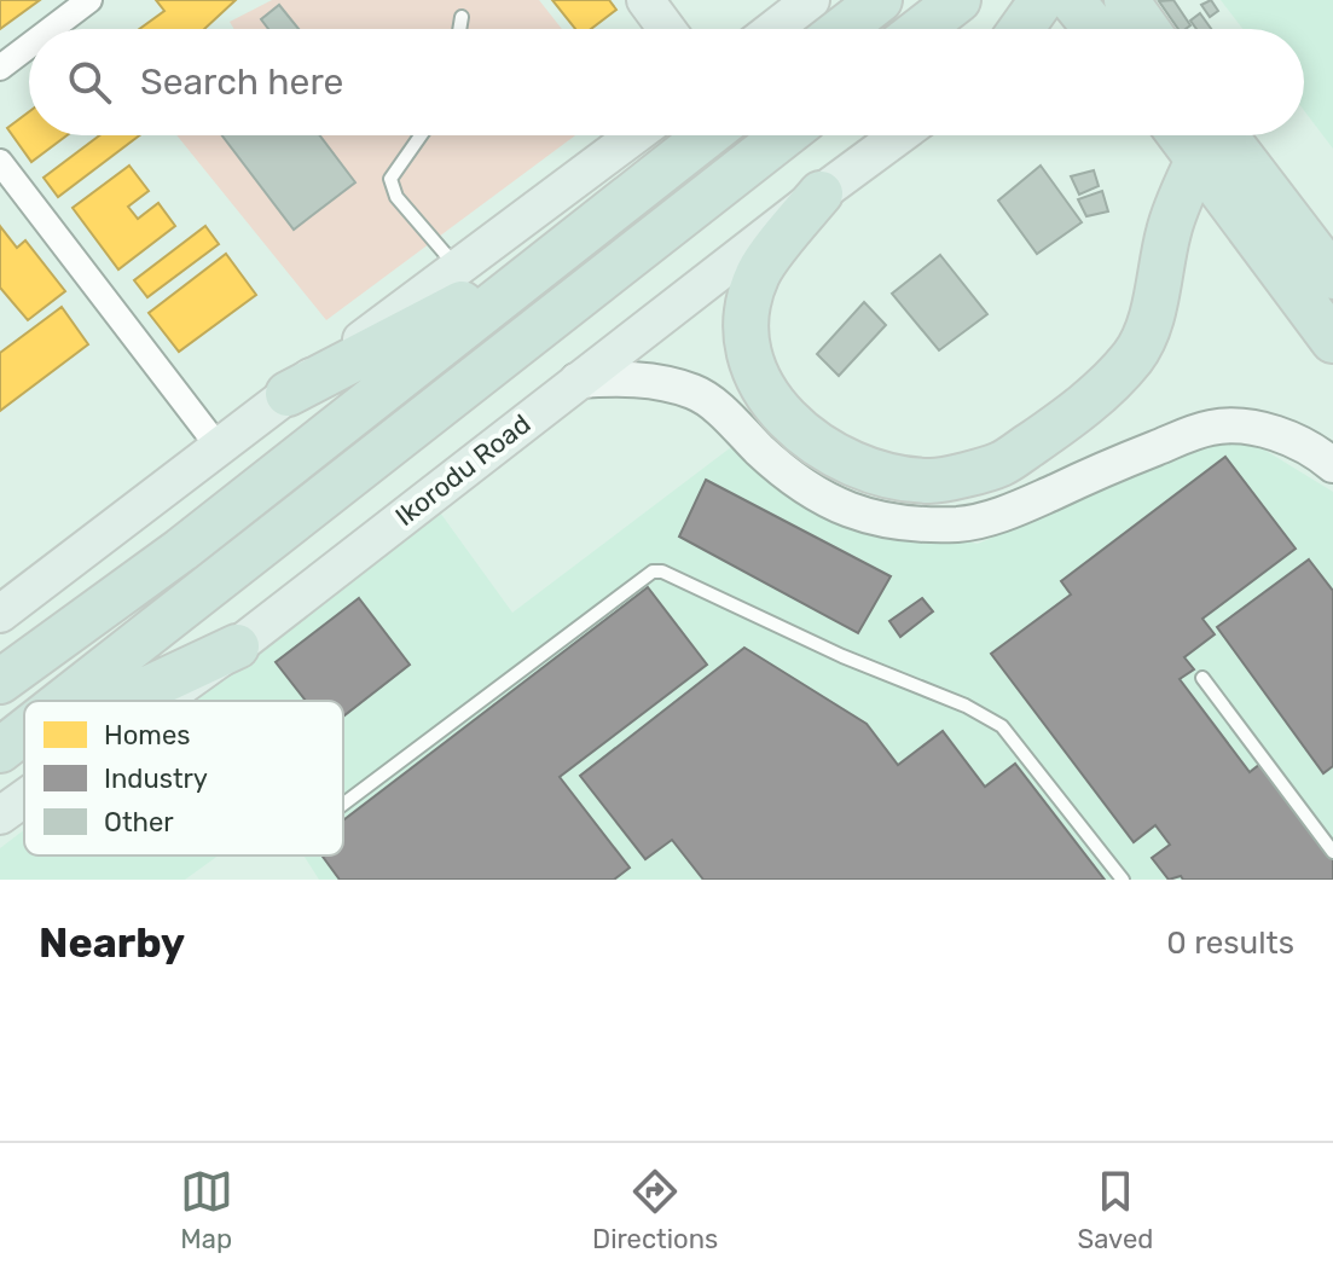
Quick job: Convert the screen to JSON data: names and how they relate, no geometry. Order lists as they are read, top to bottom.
{
  "streets": {
    "main road": ["Ikorodu Road"]
  },
  "legend": ["Homes", "Industry", "Other"],
  "page": {
    "search": "Search here",
    "heading": ["Nearby", "0 results"],
    "nav": ["Map", "Directions", "Saved"]
  }
}
